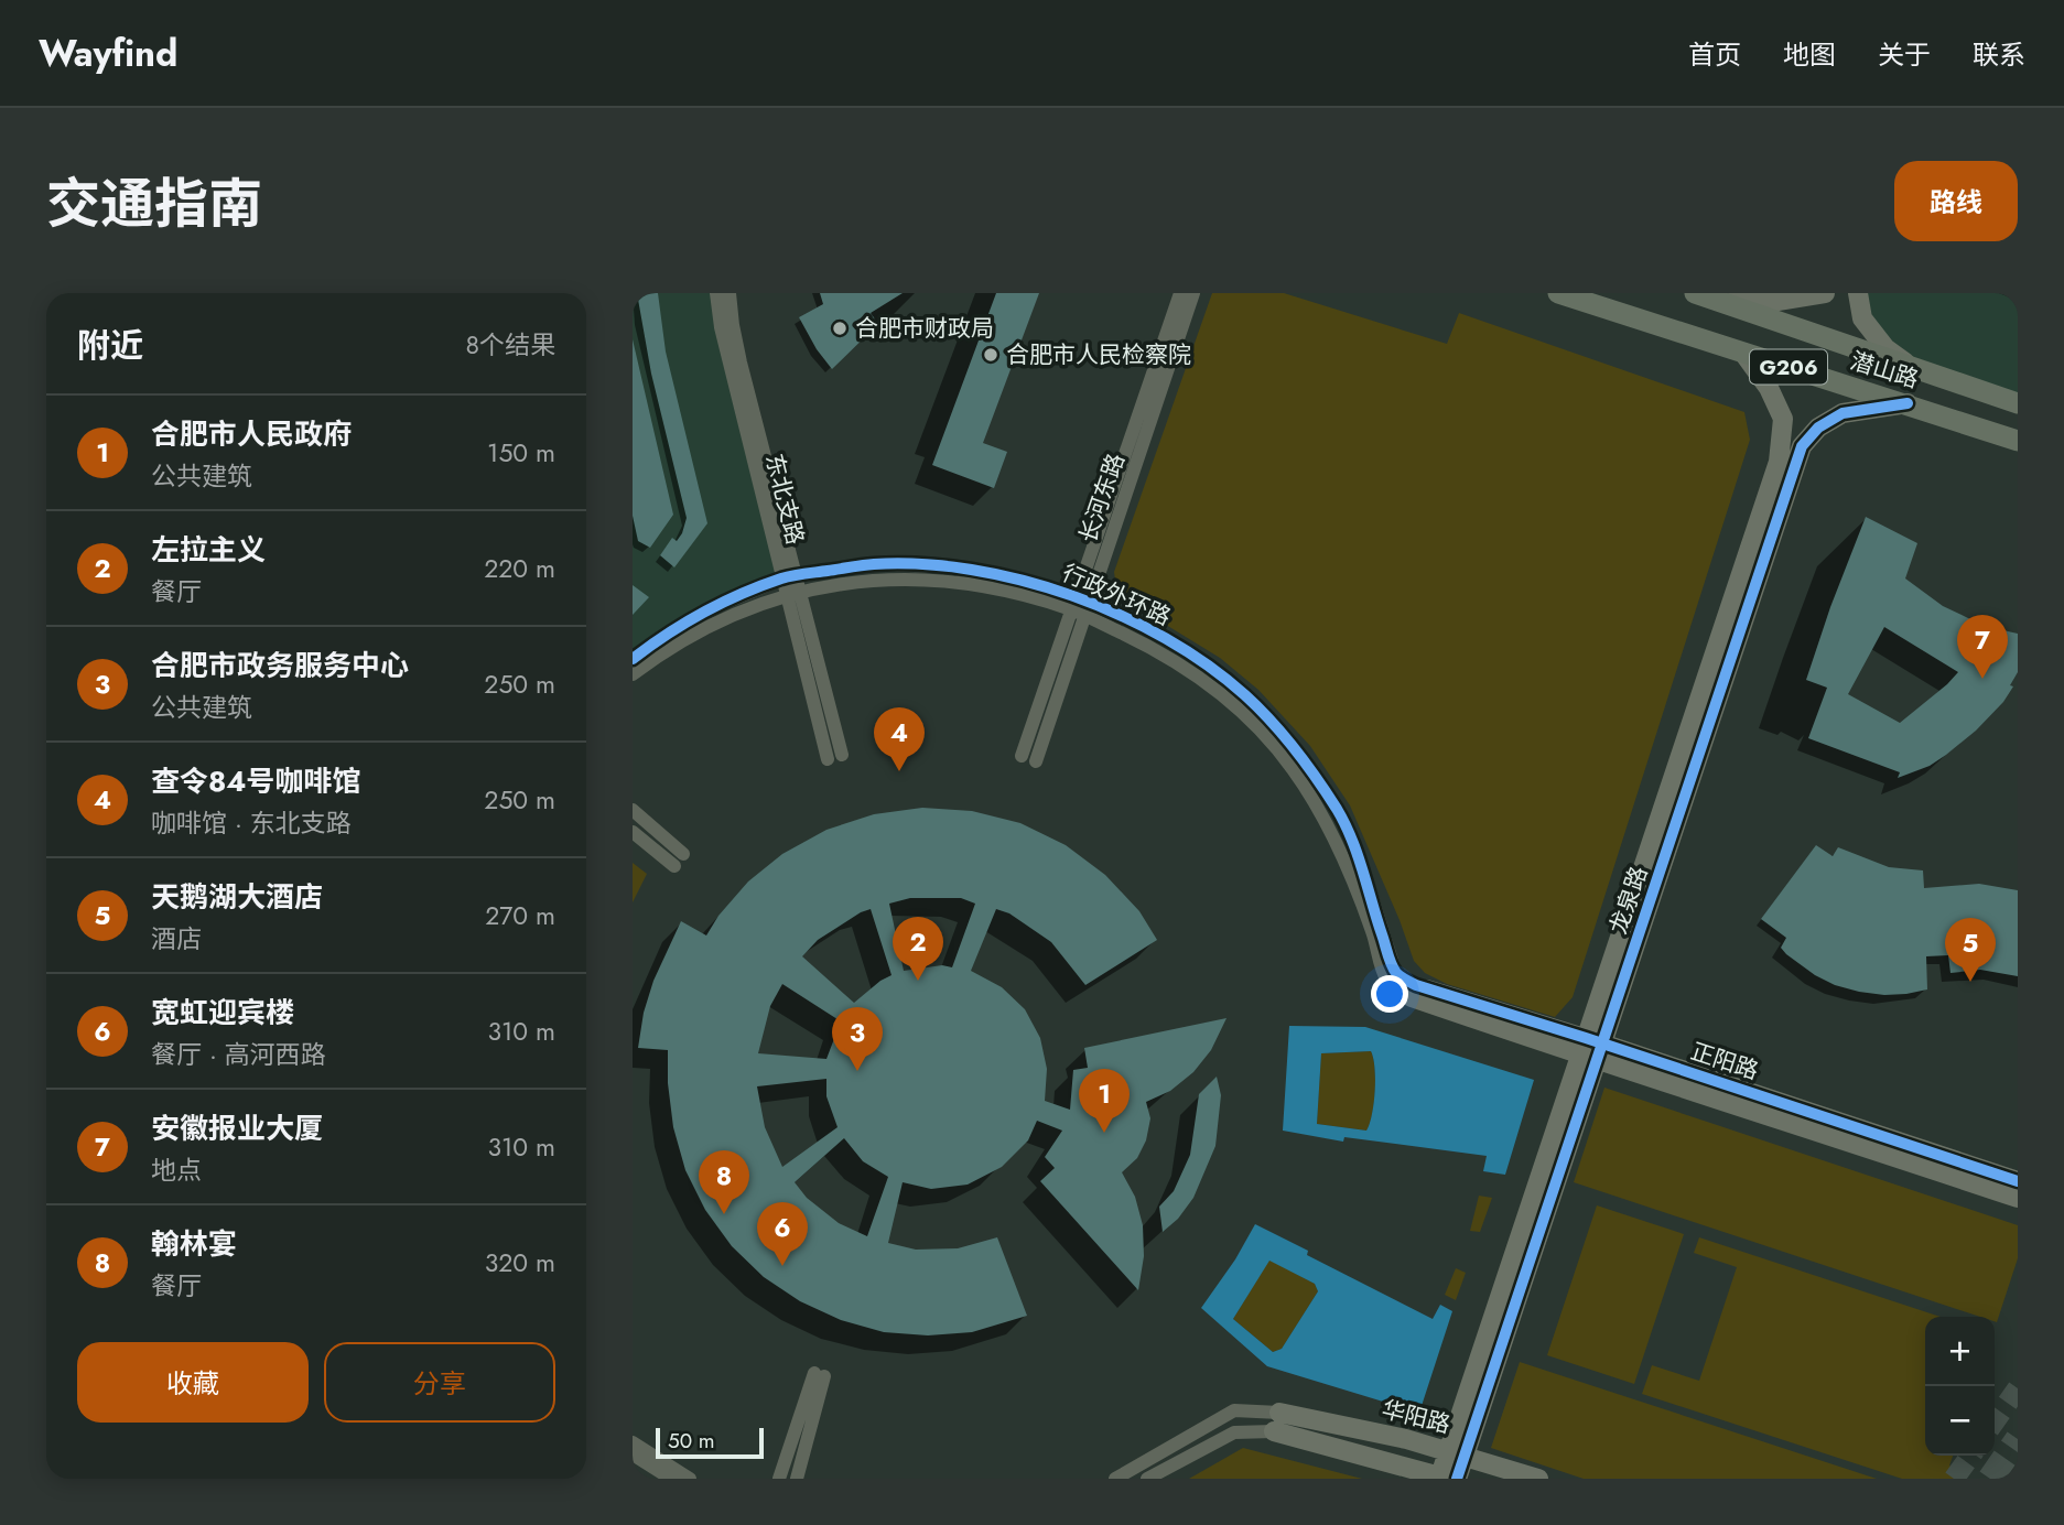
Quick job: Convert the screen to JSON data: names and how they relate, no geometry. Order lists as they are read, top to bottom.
{
  "streets": {
    "main road": ["G206", "潜山路"],
    "street": [
      "长河东路",
      "东北支路",
      "行政外环路",
      "龙泉路",
      "正阳路",
      "华阳路"
    ]
  },
  "crossings": [
    ["潜山路", "龙泉路"],
    ["长河东路", "行政外环路"],
    ["东北支路", "行政外环路"],
    ["行政外环路", "正阳路"],
    ["龙泉路", "正阳路"],
    ["龙泉路", "华阳路"]
  ],
  "places": ["合肥市财政局", "合肥市人民检察院"],
  "scale_bar": "50 m",
  "page": {
    "header": "Wayfind",
    "nav": [
      "首页",
      "地图",
      "关于",
      "联系"
    ],
    "title": "交通指南",
    "buttons": [
      "路线",
      ["收藏", "分享"]
    ],
    "heading": ["附近", "8个结果"],
    "list": [
      {
        "mark": "1",
        "name": "合肥市人民政府",
        "note": "公共建筑",
        "value": "150 m"
      },
      {
        "mark": "2",
        "name": "左拉主义",
        "note": "餐厅",
        "value": "220 m"
      },
      {
        "mark": "3",
        "name": "合肥市政务服务中心",
        "note": "公共建筑",
        "value": "250 m"
      },
      {
        "mark": "4",
        "name": "查令84号咖啡馆",
        "note": "咖啡馆 · 东北支路",
        "value": "250 m"
      },
      {
        "mark": "5",
        "name": "天鹅湖大酒店",
        "note": "酒店",
        "value": "270 m"
      },
      {
        "mark": "6",
        "name": "宽虹迎宾楼",
        "note": "餐厅 · 高河西路",
        "value": "310 m"
      },
      {
        "mark": "7",
        "name": "安徽报业大厦",
        "note": "地点",
        "value": "310 m"
      },
      {
        "mark": "8",
        "name": "翰林宴",
        "note": "餐厅",
        "value": "320 m"
      }
    ],
    "pins": [
      "7",
      "4",
      "2",
      "5",
      "3",
      "1",
      "8",
      "6"
    ],
    "map_buttons": ["+", "−"],
    "scale": "50 m"
  }
}
